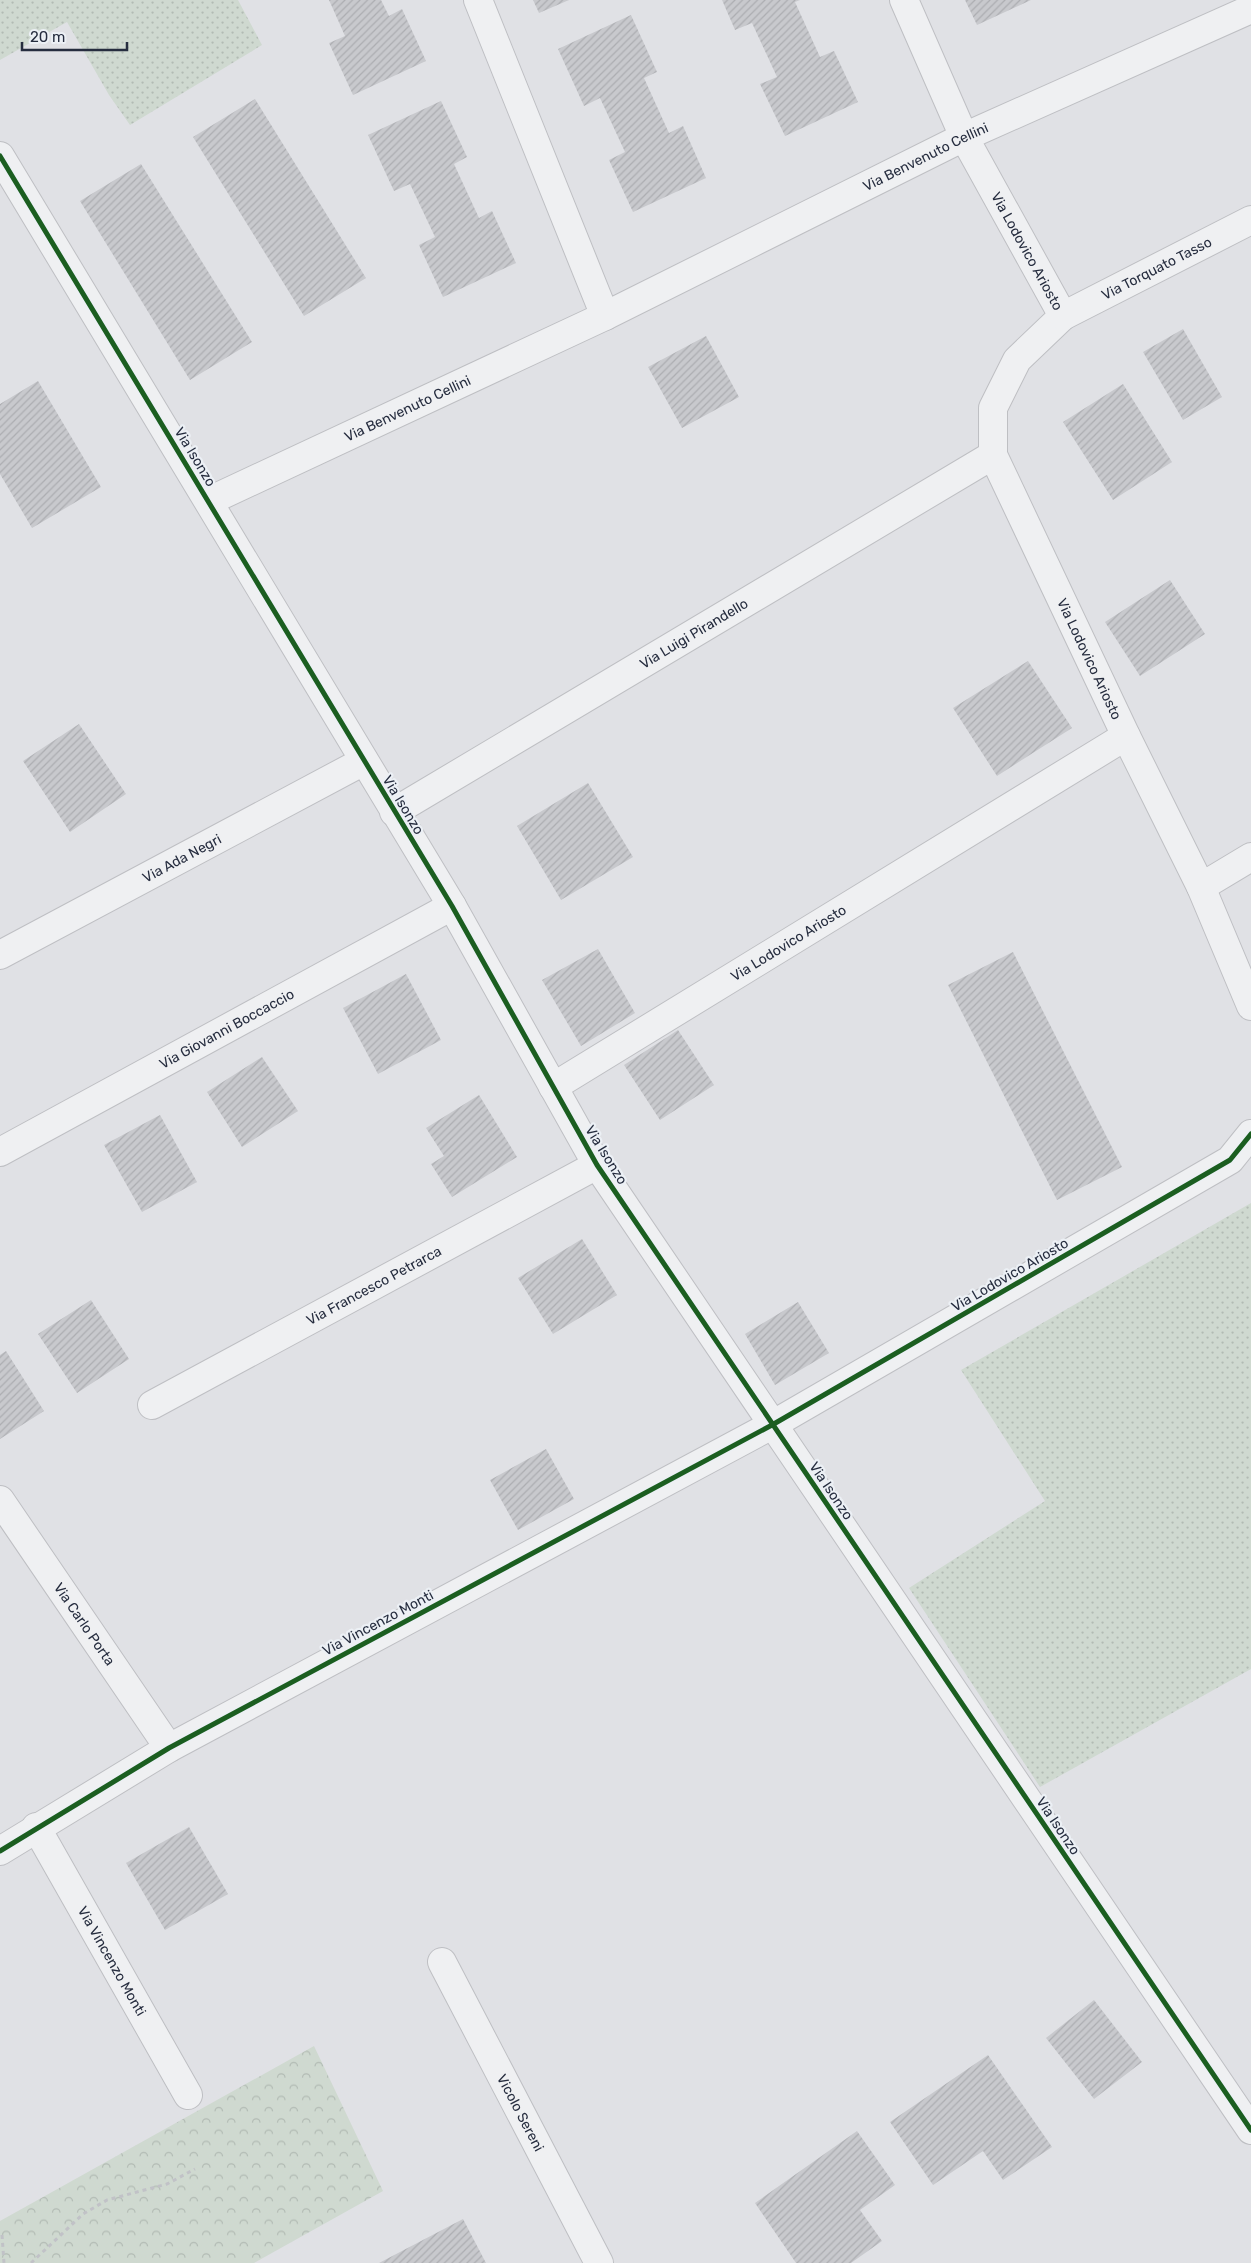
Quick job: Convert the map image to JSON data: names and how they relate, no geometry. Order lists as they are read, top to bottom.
{
  "streets": {
    "street": [
      "Via Benvenuto Cellini",
      "Via Lodovico Ariosto",
      "Via Torquato Tasso",
      "Via Isonzo",
      "Via Luigi Pirandello",
      "Via Ada Negri",
      "Via Giovanni Boccaccio",
      "Via Francesco Petrarca",
      "Via Vincenzo Monti",
      "Via Carlo Porta",
      "Vicolo Sereni"
    ]
  },
  "crossings": [
    ["Via Benvenuto Cellini", "Via Lodovico Ariosto"],
    ["Via Benvenuto Cellini", "Via Isonzo"],
    ["Via Lodovico Ariosto", "Via Torquato Tasso"],
    ["Via Lodovico Ariosto", "Via Isonzo"],
    ["Via Lodovico Ariosto", "Via Luigi Pirandello"],
    ["Via Lodovico Ariosto", "Via Vincenzo Monti"],
    ["Via Isonzo", "Via Luigi Pirandello"],
    ["Via Isonzo", "Via Ada Negri"],
    ["Via Isonzo", "Via Giovanni Boccaccio"],
    ["Via Isonzo", "Via Francesco Petrarca"],
    ["Via Isonzo", "Via Vincenzo Monti"],
    ["Via Vincenzo Monti", "Via Carlo Porta"]
  ],
  "scale_bar": "20 m"
}
